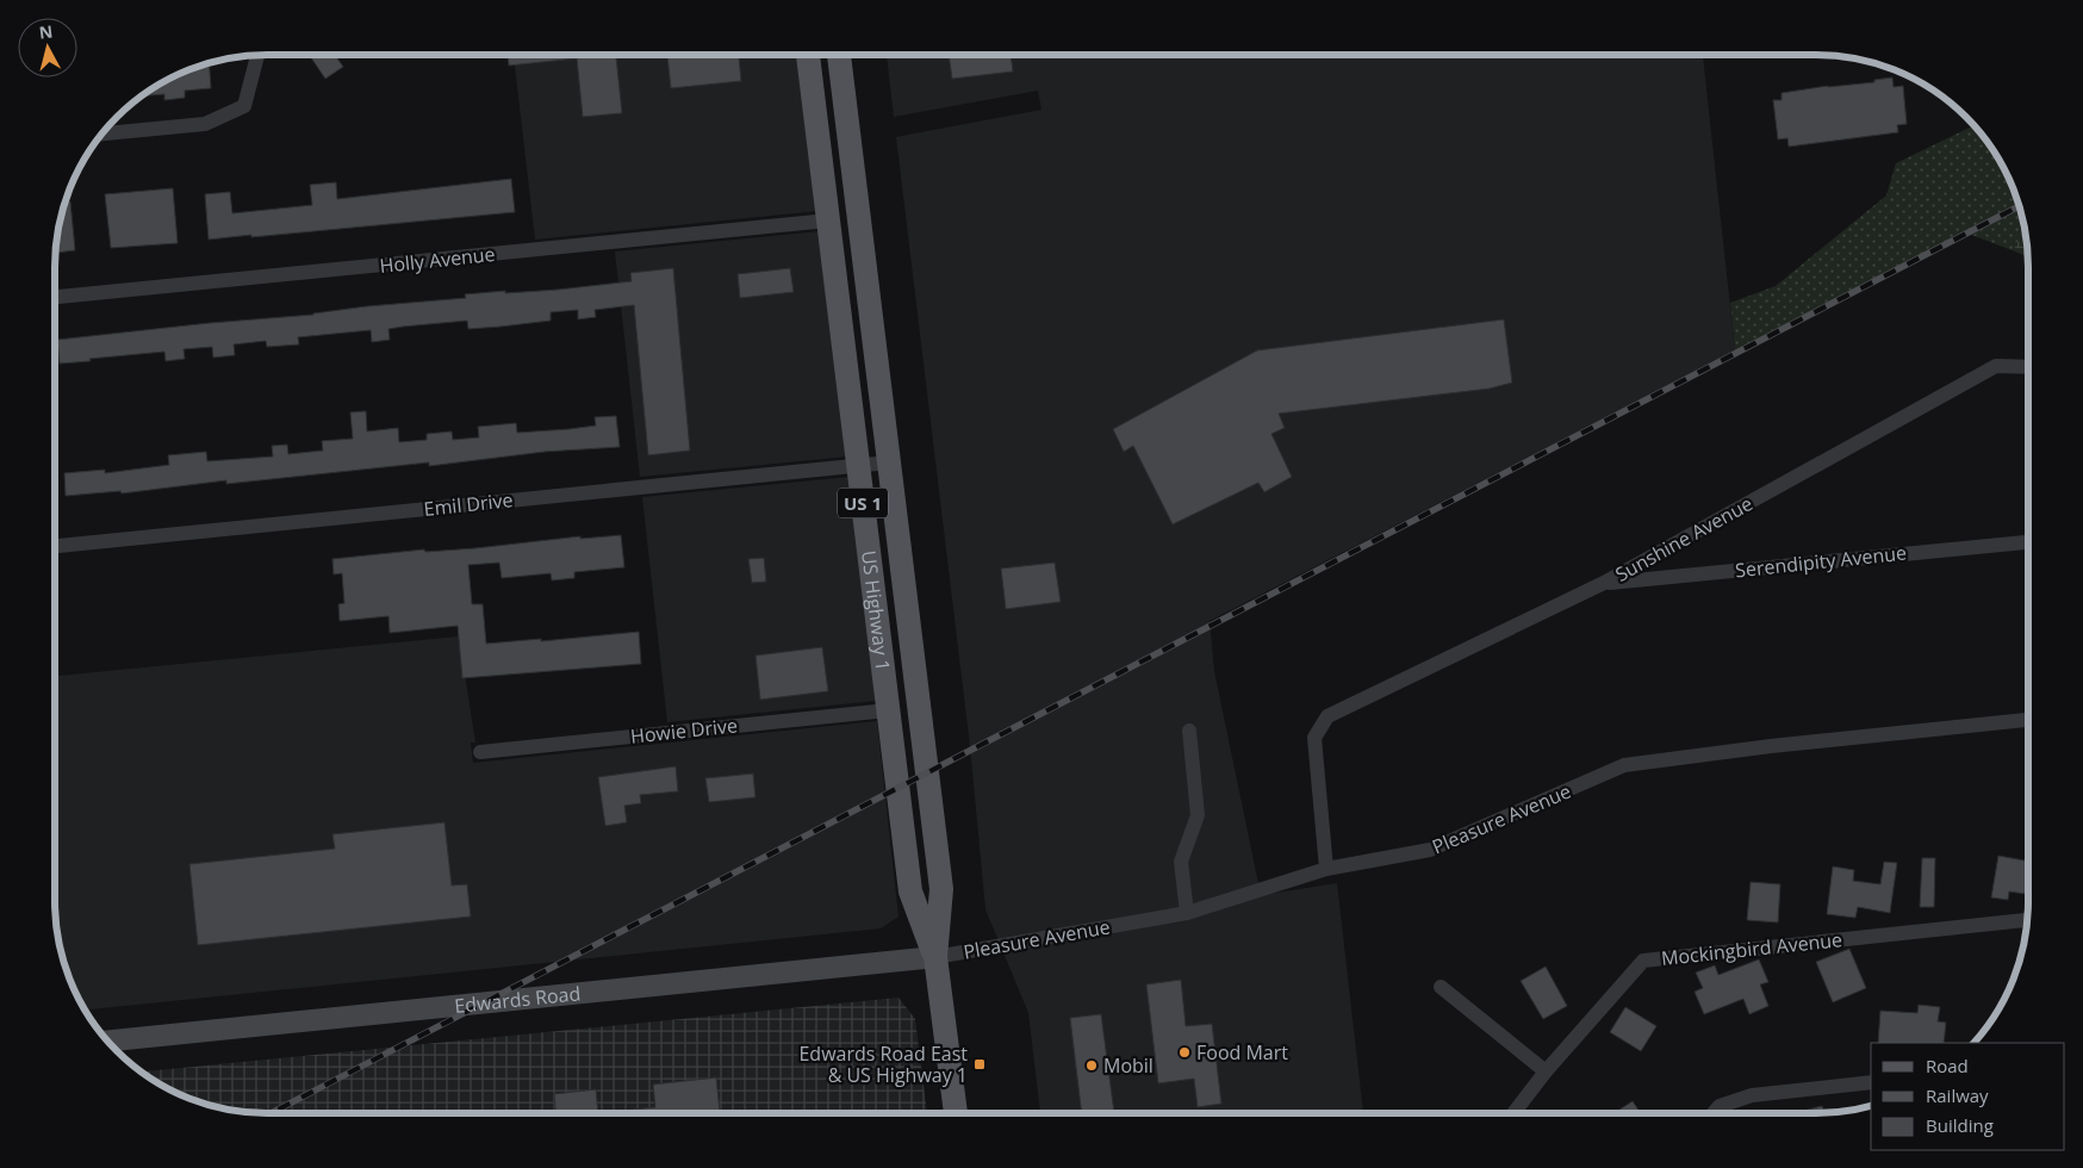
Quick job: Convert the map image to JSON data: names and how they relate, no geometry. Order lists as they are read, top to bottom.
{
  "streets": {
    "main road": ["US 1", "US Highway 1", "Edwards Road"],
    "street": [
      "Holly Avenue",
      "Emil Drive",
      "Sunshine Avenue",
      "Serendipity Avenue",
      "Howie Drive",
      "Pleasure Avenue",
      "Mockingbird Avenue"
    ]
  },
  "crossings": [
    ["Holly Avenue", "US Highway 1"],
    ["Emil Drive", "US Highway 1"],
    ["Sunshine Avenue", "Serendipity Avenue"],
    ["Sunshine Avenue", "Pleasure Avenue"],
    ["US Highway 1", "Howie Drive"],
    ["US Highway 1", "Pleasure Avenue"],
    ["US Highway 1", "Edwards Road"],
    ["Pleasure Avenue", "Edwards Road"]
  ],
  "places": {
    "other": ["Food Mart", "Mobil"],
    "transit": ["Edwards Road East & US Highway 1"]
  },
  "legend": ["Road", "Railway", "Building"],
  "north": "top"
}
